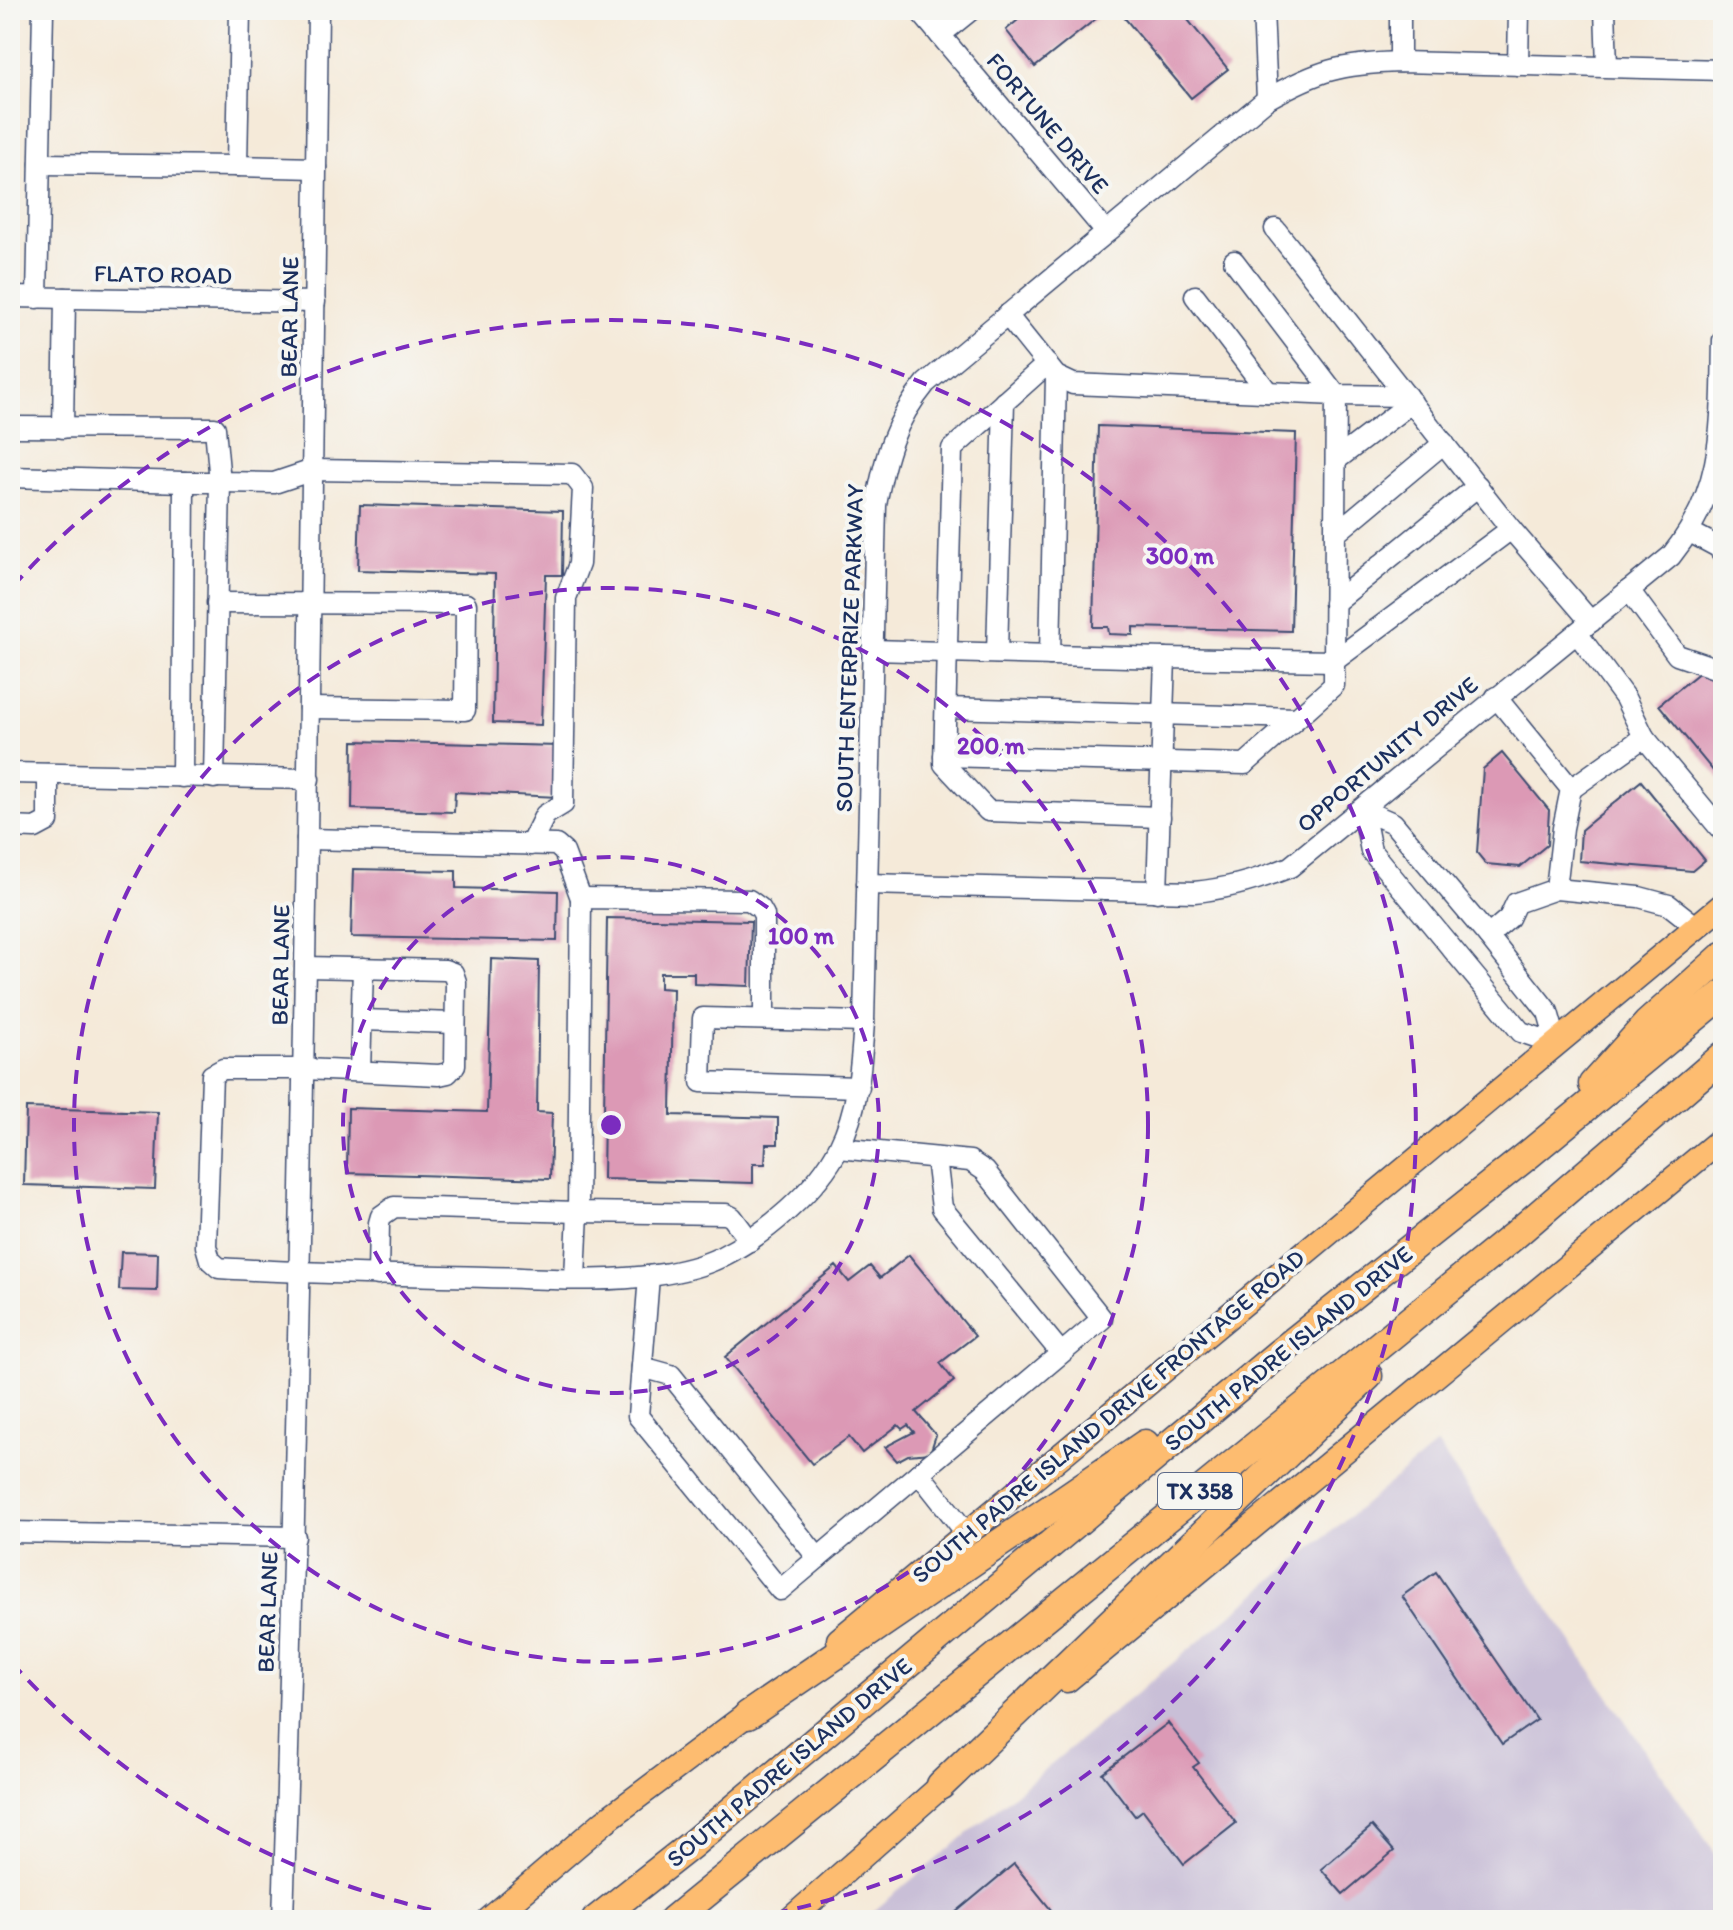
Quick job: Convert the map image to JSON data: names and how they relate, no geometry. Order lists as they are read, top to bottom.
{
  "streets": {
    "highway": ["SOUTH PADRE ISLAND DRIVE", "TX 358"],
    "main road": ["SOUTH PADRE ISLAND DRIVE FRONTAGE ROAD"],
    "street": [
      "FORTUNE DRIVE",
      "FLATO ROAD",
      "BEAR LANE",
      "SOUTH ENTERPRIZE PARKWAY",
      "OPPORTUNITY DRIVE"
    ]
  },
  "crossings": [
    ["FORTUNE DRIVE", "SOUTH ENTERPRIZE PARKWAY"],
    ["FLATO ROAD", "BEAR LANE"],
    ["BEAR LANE", "SOUTH ENTERPRIZE PARKWAY"],
    ["SOUTH ENTERPRIZE PARKWAY", "OPPORTUNITY DRIVE"]
  ],
  "rings": ["300 m", "200 m", "100 m"]
}
